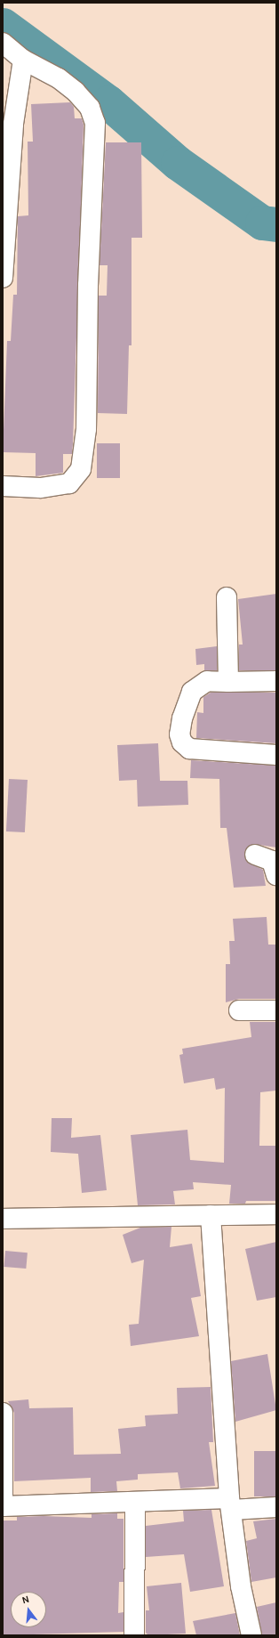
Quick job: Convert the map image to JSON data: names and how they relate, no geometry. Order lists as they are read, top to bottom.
{
  "north": "top"
}
